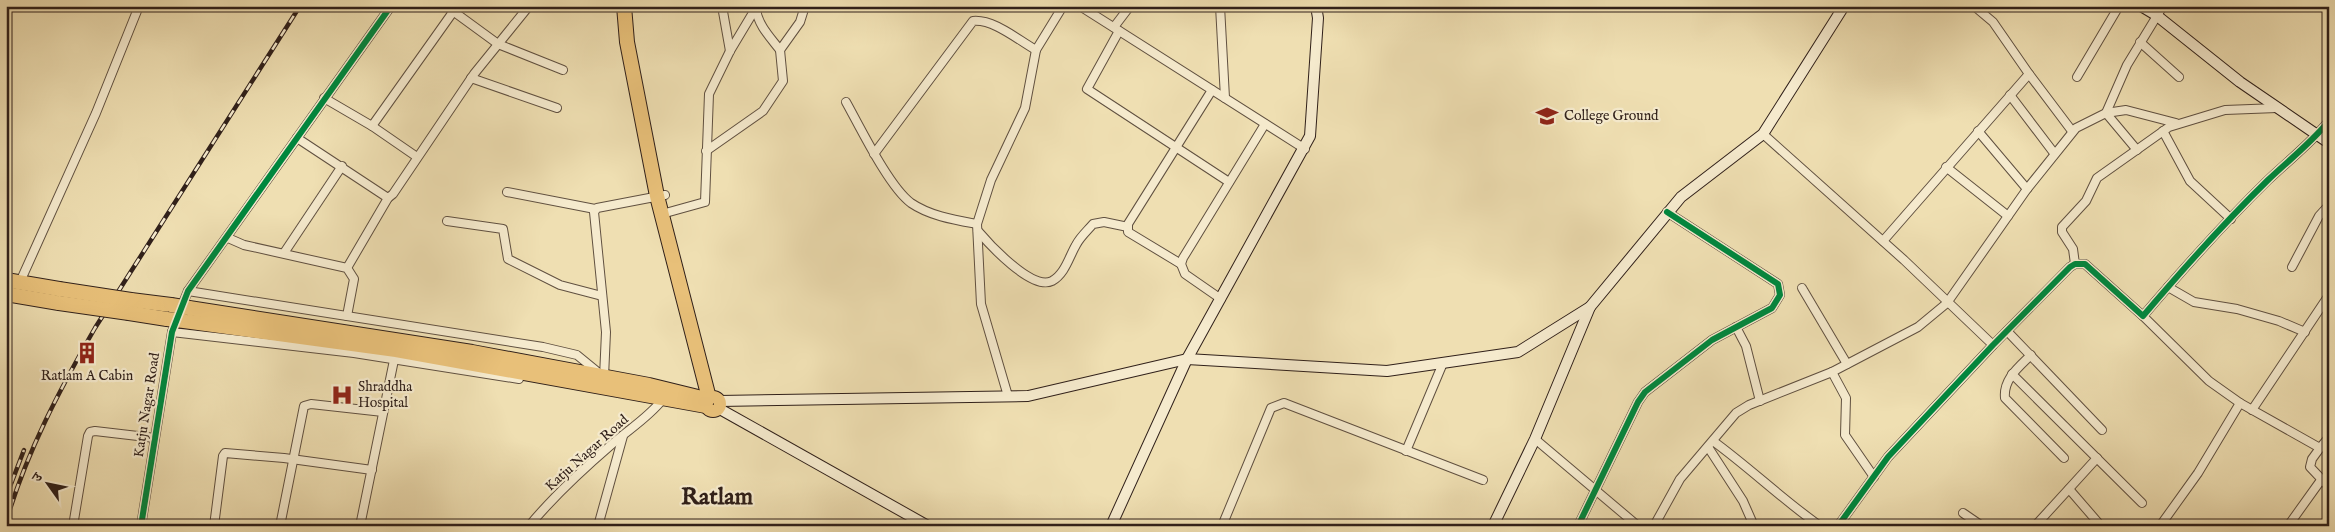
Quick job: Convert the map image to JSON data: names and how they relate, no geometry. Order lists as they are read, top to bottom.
{
  "streets": {
    "street": ["Katju Nagar Road"]
  },
  "districts": ["Ratlam"],
  "places": {
    "school or university": ["College Ground"],
    "building": ["Ratlam A Cabin"],
    "hospital": ["Shraddha Hospital"]
  },
  "north": "top left"
}
